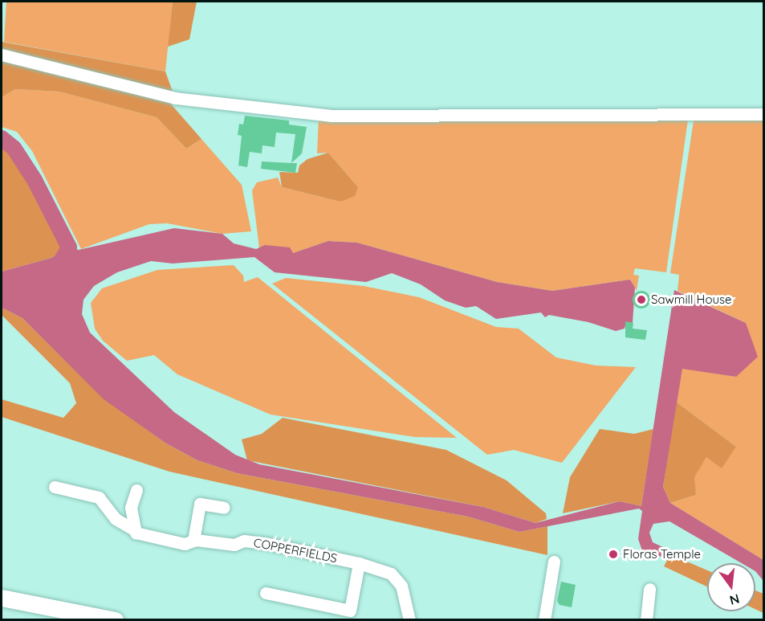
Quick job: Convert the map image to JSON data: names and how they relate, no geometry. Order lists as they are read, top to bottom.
{
  "streets": {
    "street": ["COPPERFIELDS"]
  },
  "places": ["Sawmill House", "Floras Temple"],
  "north": "bottom"
}
